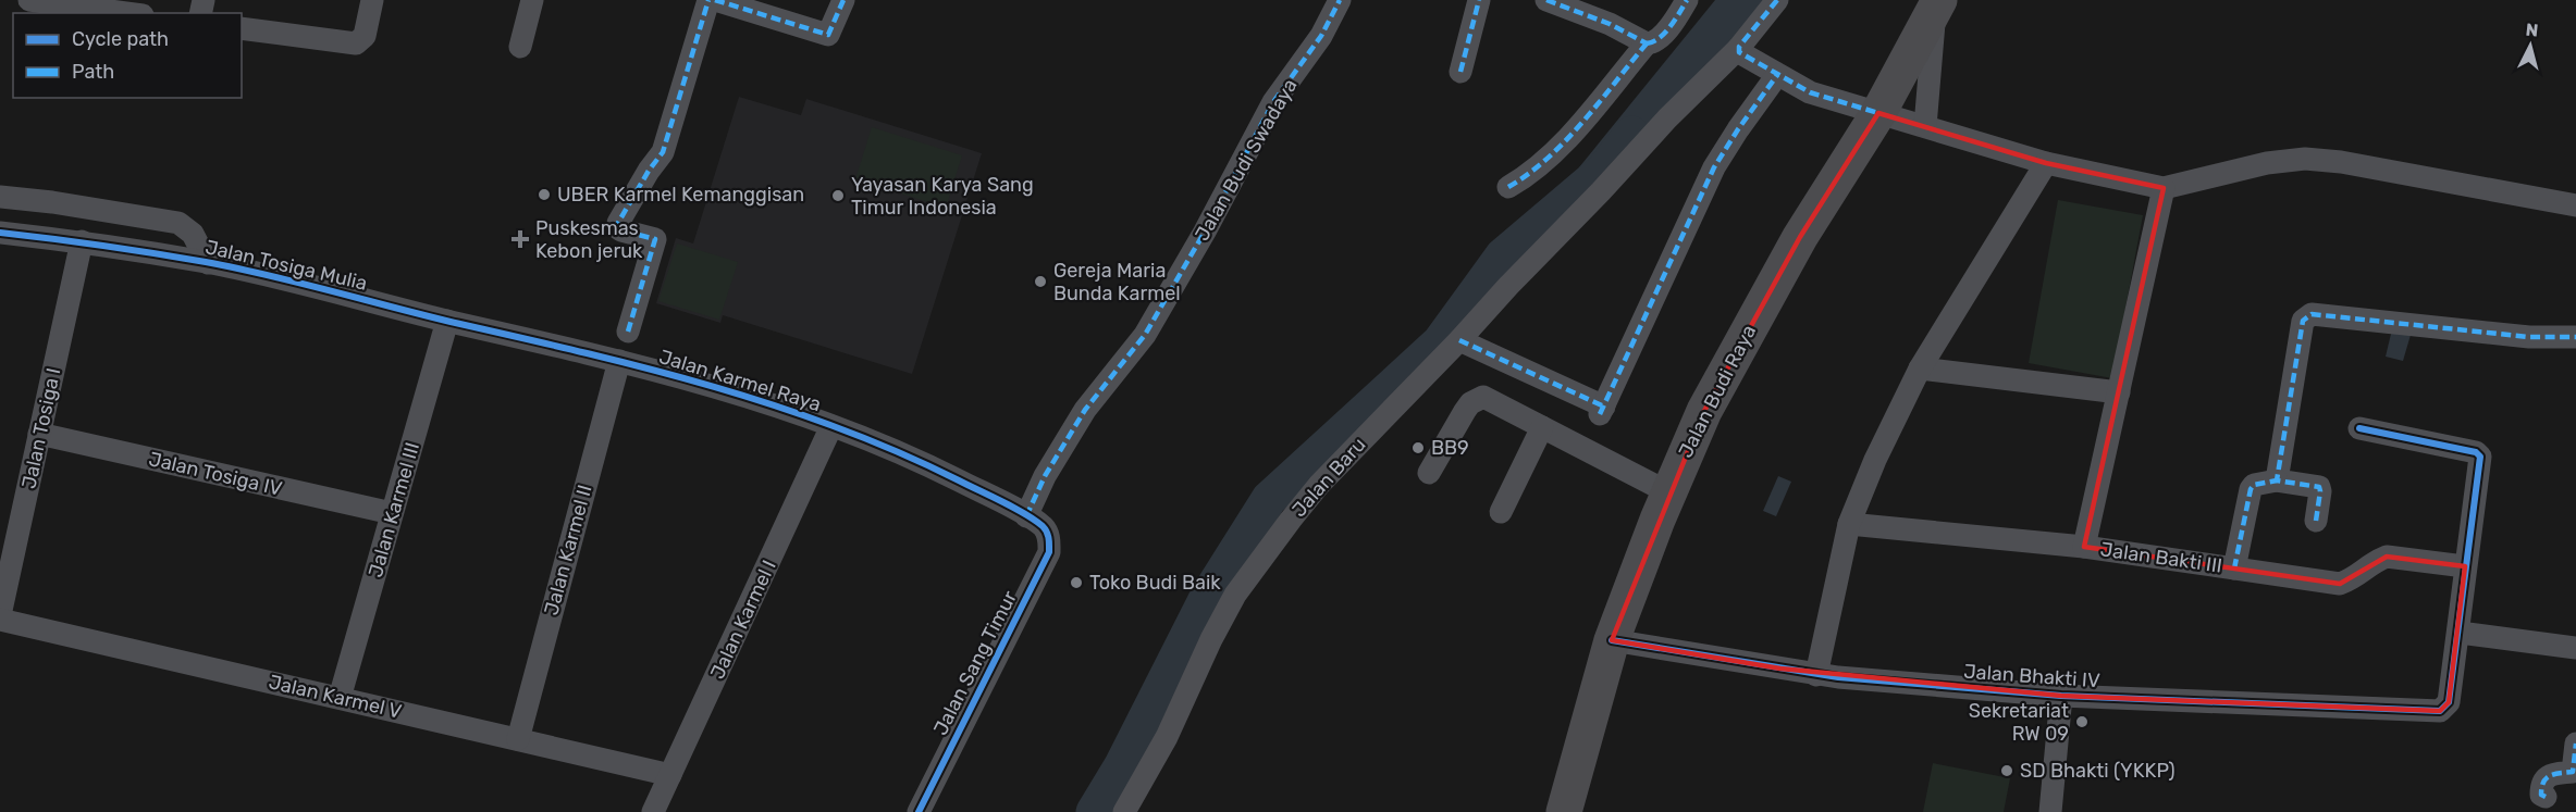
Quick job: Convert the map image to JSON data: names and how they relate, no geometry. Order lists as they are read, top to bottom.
{
  "streets": {
    "main road": ["Jalan Budi Raya"],
    "street": [
      "Jalan Budi Swadaya",
      "Jalan Tosiga Mulia",
      "Jalan Karmel Raya",
      "Jalan Tosiga I",
      "Jalan Tosiga IV",
      "Jalan Baru",
      "Jalan Karmel III",
      "Jalan Karmel II",
      "Jalan Bakti III",
      "Jalan Karmel I",
      "Jalan Sang Timur",
      "Jalan Bhakti IV",
      "Jalan Karmel V"
    ]
  },
  "crossings": [
    ["Jalan Budi Swadaya", "Jalan Karmel Raya"],
    ["Jalan Budi Swadaya", "Jalan Sang Timur"],
    ["Jalan Tosiga Mulia", "Jalan Karmel Raya"],
    ["Jalan Tosiga Mulia", "Jalan Tosiga I"],
    ["Jalan Tosiga Mulia", "Jalan Karmel III"],
    ["Jalan Karmel Raya", "Jalan Karmel III"],
    ["Jalan Karmel Raya", "Jalan Karmel II"],
    ["Jalan Karmel Raya", "Jalan Karmel I"],
    ["Jalan Karmel Raya", "Jalan Sang Timur"],
    ["Jalan Budi Raya", "Jalan Bhakti IV"],
    ["Jalan Tosiga I", "Jalan Tosiga IV"],
    ["Jalan Tosiga I", "Jalan Karmel V"],
    ["Jalan Tosiga IV", "Jalan Karmel III"],
    ["Jalan Karmel III", "Jalan Karmel V"],
    ["Jalan Karmel II", "Jalan Karmel V"],
    ["Jalan Karmel I", "Jalan Karmel V"]
  ],
  "places": {
    "other": [
      "UBER Karmel Kemanggisan",
      "Yayasan Karya Sang Timur Indonesia",
      "Gereja Maria Bunda Karmel",
      "BB9",
      "Toko Budi Baik",
      "Sekretariat RW 09",
      "SD Bhakti (YKKP)"
    ],
    "health": ["Puskesmas Kebon jeruk"]
  },
  "legend": ["Cycle path", "Path"],
  "north": "top"
}
